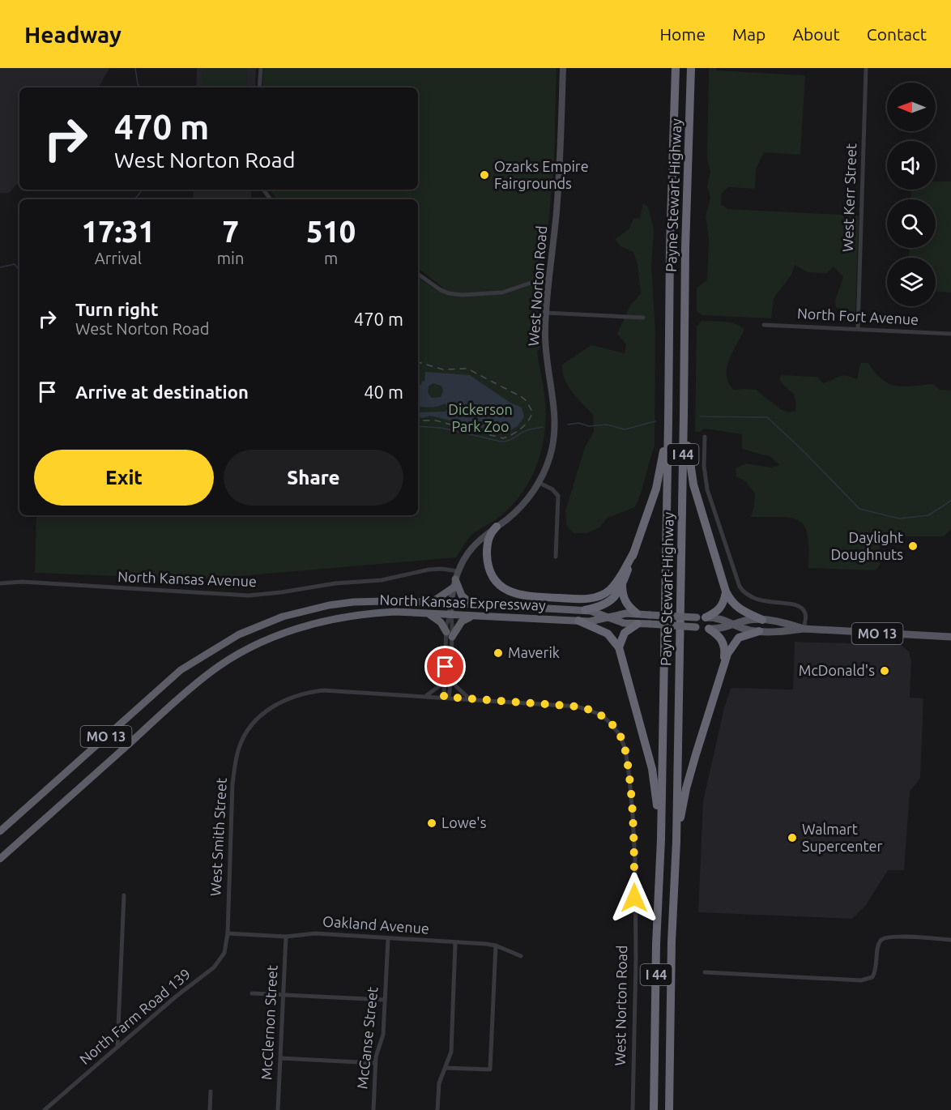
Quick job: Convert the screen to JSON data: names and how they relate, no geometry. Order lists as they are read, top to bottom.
{
  "streets": {
    "highway": [
      "Payne Stewart Highway",
      "I 44",
      "North Kansas Expressway",
      "MO 13"
    ],
    "main road": ["West Norton Road"],
    "street": [
      "West Kerr Street",
      "North Fort Avenue",
      "North Kansas Avenue",
      "West Smith Street",
      "Oakland Avenue",
      "North Farm Road 139",
      "McClernon Street",
      "McCanse Street"
    ]
  },
  "crossings": [
    ["West Kerr Street", "North Fort Avenue"],
    ["West Norton Road", "North Kansas Avenue"],
    ["West Norton Road", "North Kansas Expressway"],
    ["West Smith Street", "Oakland Avenue"],
    ["West Smith Street", "North Farm Road 139"],
    ["Oakland Avenue", "North Farm Road 139"],
    ["Oakland Avenue", "McClernon Street"],
    ["Oakland Avenue", "McCanse Street"]
  ],
  "parks": ["Dickerson Park Zoo"],
  "places": [
    "Ozarks Empire Fairgrounds",
    "Daylight Doughnuts",
    "Maverik",
    "McDonald's",
    "Lowe's",
    "Walmart Supercenter"
  ],
  "north": "left",
  "page": {
    "header": "Headway",
    "nav": [
      "Home",
      "Map",
      "About",
      "Contact"
    ],
    "turn": ["470 m", "West Norton Road"],
    "eta": [
      "17:31",
      "Arrival",
      "7",
      "min",
      "510",
      "m"
    ],
    "list": [
      {
        "name": "Turn right",
        "note": "West Norton Road",
        "value": "470 m"
      },
      {
        "name": "Arrive at destination",
        "value": "40 m"
      }
    ],
    "buttons": ["Exit", "Share"]
  }
}
